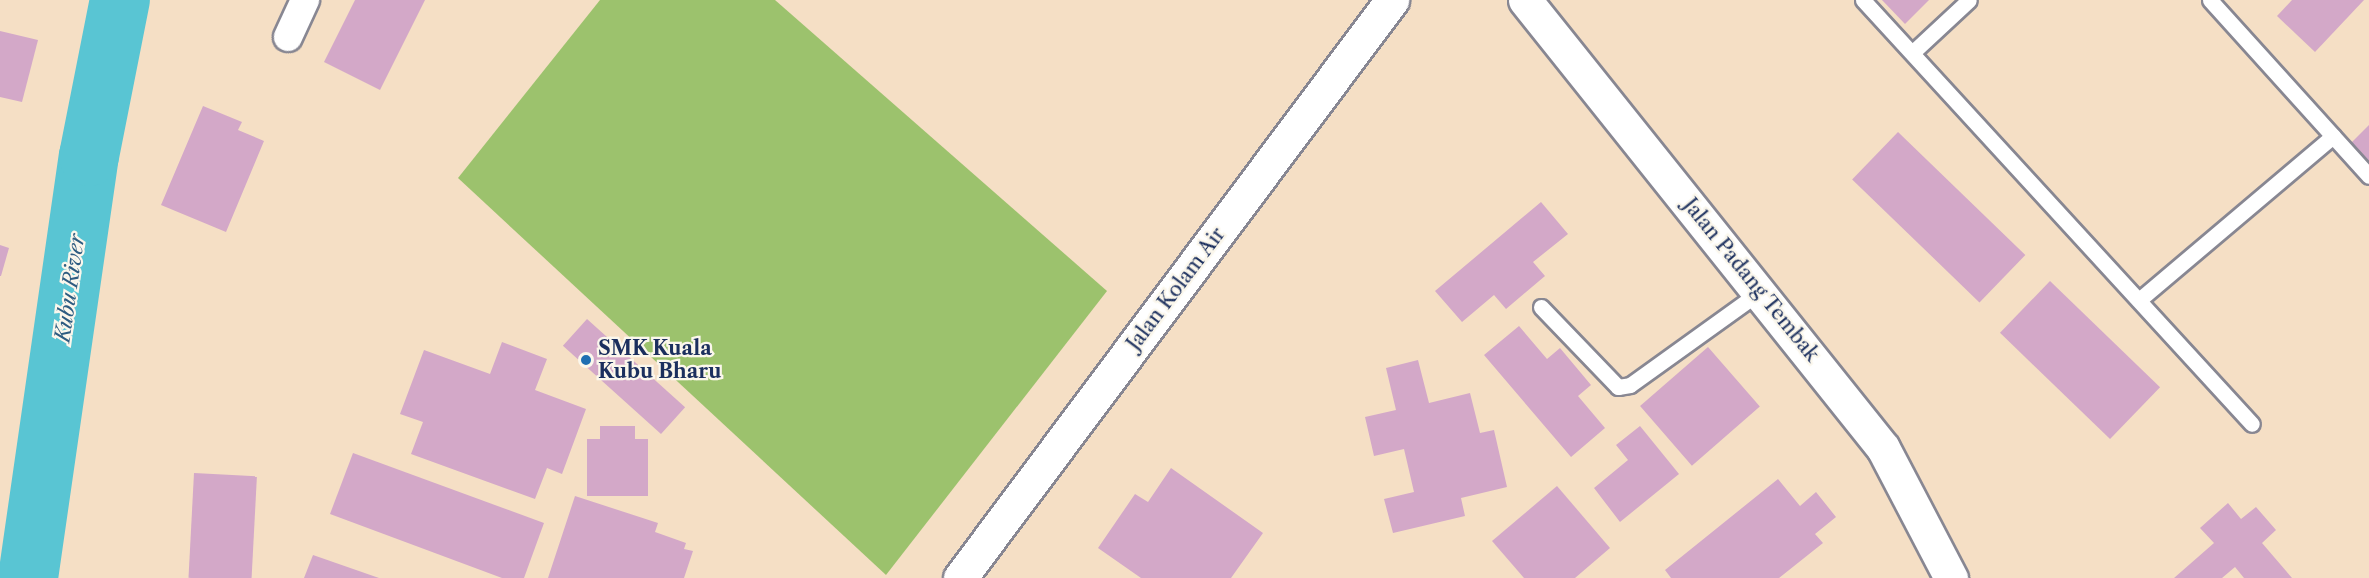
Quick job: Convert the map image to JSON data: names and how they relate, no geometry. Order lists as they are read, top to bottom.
{
  "streets": {
    "street": ["Jalan Padang Tembak", "Jalan Kolam Air"]
  },
  "water": ["Kubu River"],
  "places": ["SMK Kuala Kubu Bharu"]
}
